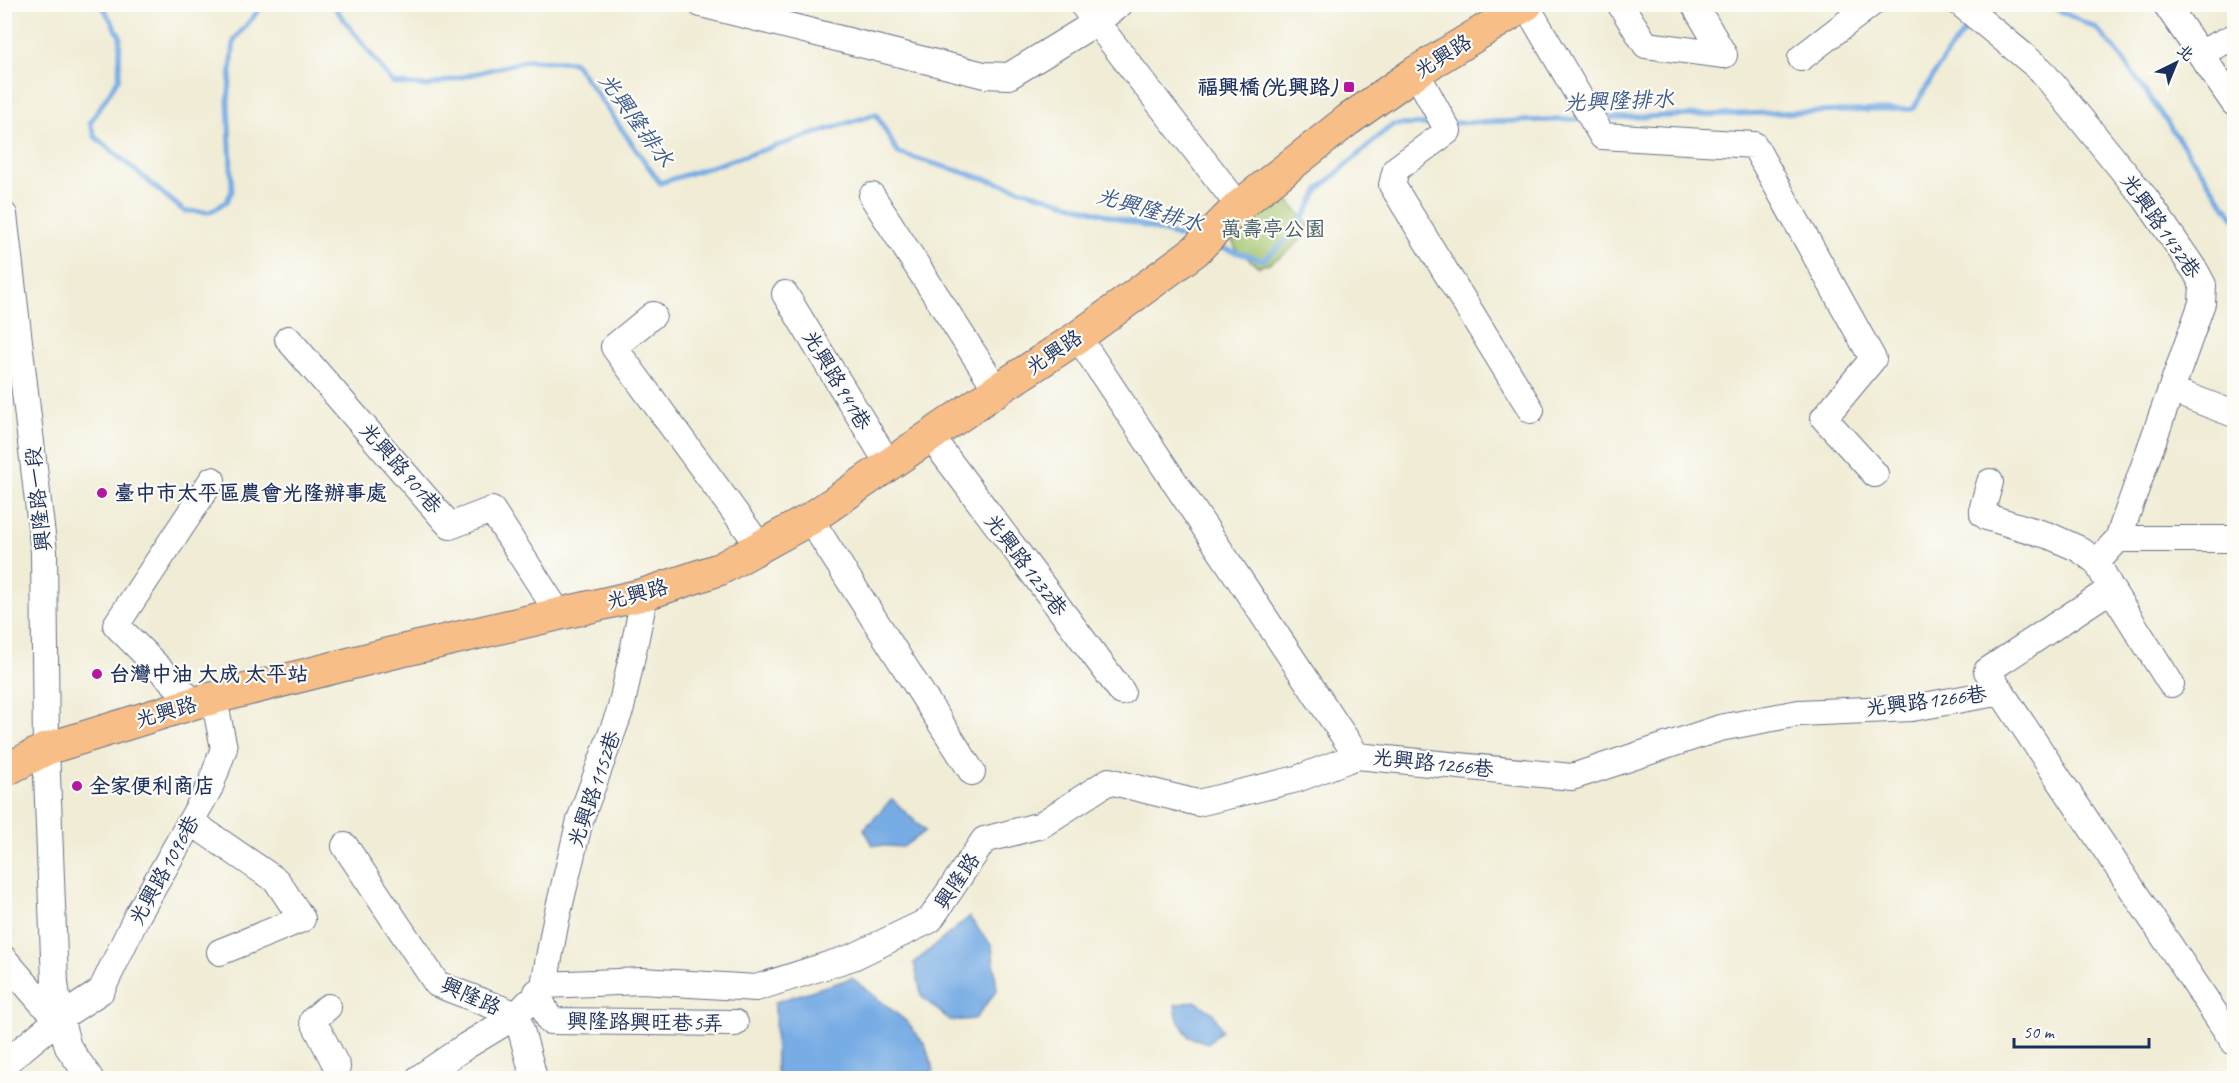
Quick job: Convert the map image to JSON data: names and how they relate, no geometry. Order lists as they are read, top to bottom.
{
  "streets": {
    "main road": ["光興路"],
    "street": [
      "光興路1432巷",
      "光興路941巷",
      "光興路901巷",
      "興隆路一段",
      "光興路1232巷",
      "光興路1266巷",
      "光興路1152巷",
      "光興路1096巷",
      "興隆路",
      "興隆路興旺巷5弄"
    ]
  },
  "crossings": [
    ["光興路", "光興路941巷"],
    ["光興路", "光興路901巷"],
    ["光興路", "興隆路一段"],
    ["光興路", "光興路1232巷"],
    ["光興路", "光興路1266巷"],
    ["光興路", "光興路1152巷"],
    ["光興路", "光興路1096巷"],
    ["光興路1266巷", "興隆路"],
    ["光興路1152巷", "興隆路"],
    ["光興路1152巷", "興隆路興旺巷5弄"],
    ["興隆路", "興隆路興旺巷5弄"]
  ],
  "water": ["光興隆排水"],
  "parks": ["萬壽亭公園"],
  "places": {
    "transit": ["福興橋(光興路)"],
    "other": ["臺中市太平區農會光隆辦事處", "台灣中油 大成 太平站", "全家便利商店"]
  },
  "scale_bar": "50 m",
  "north": "top right"
}
